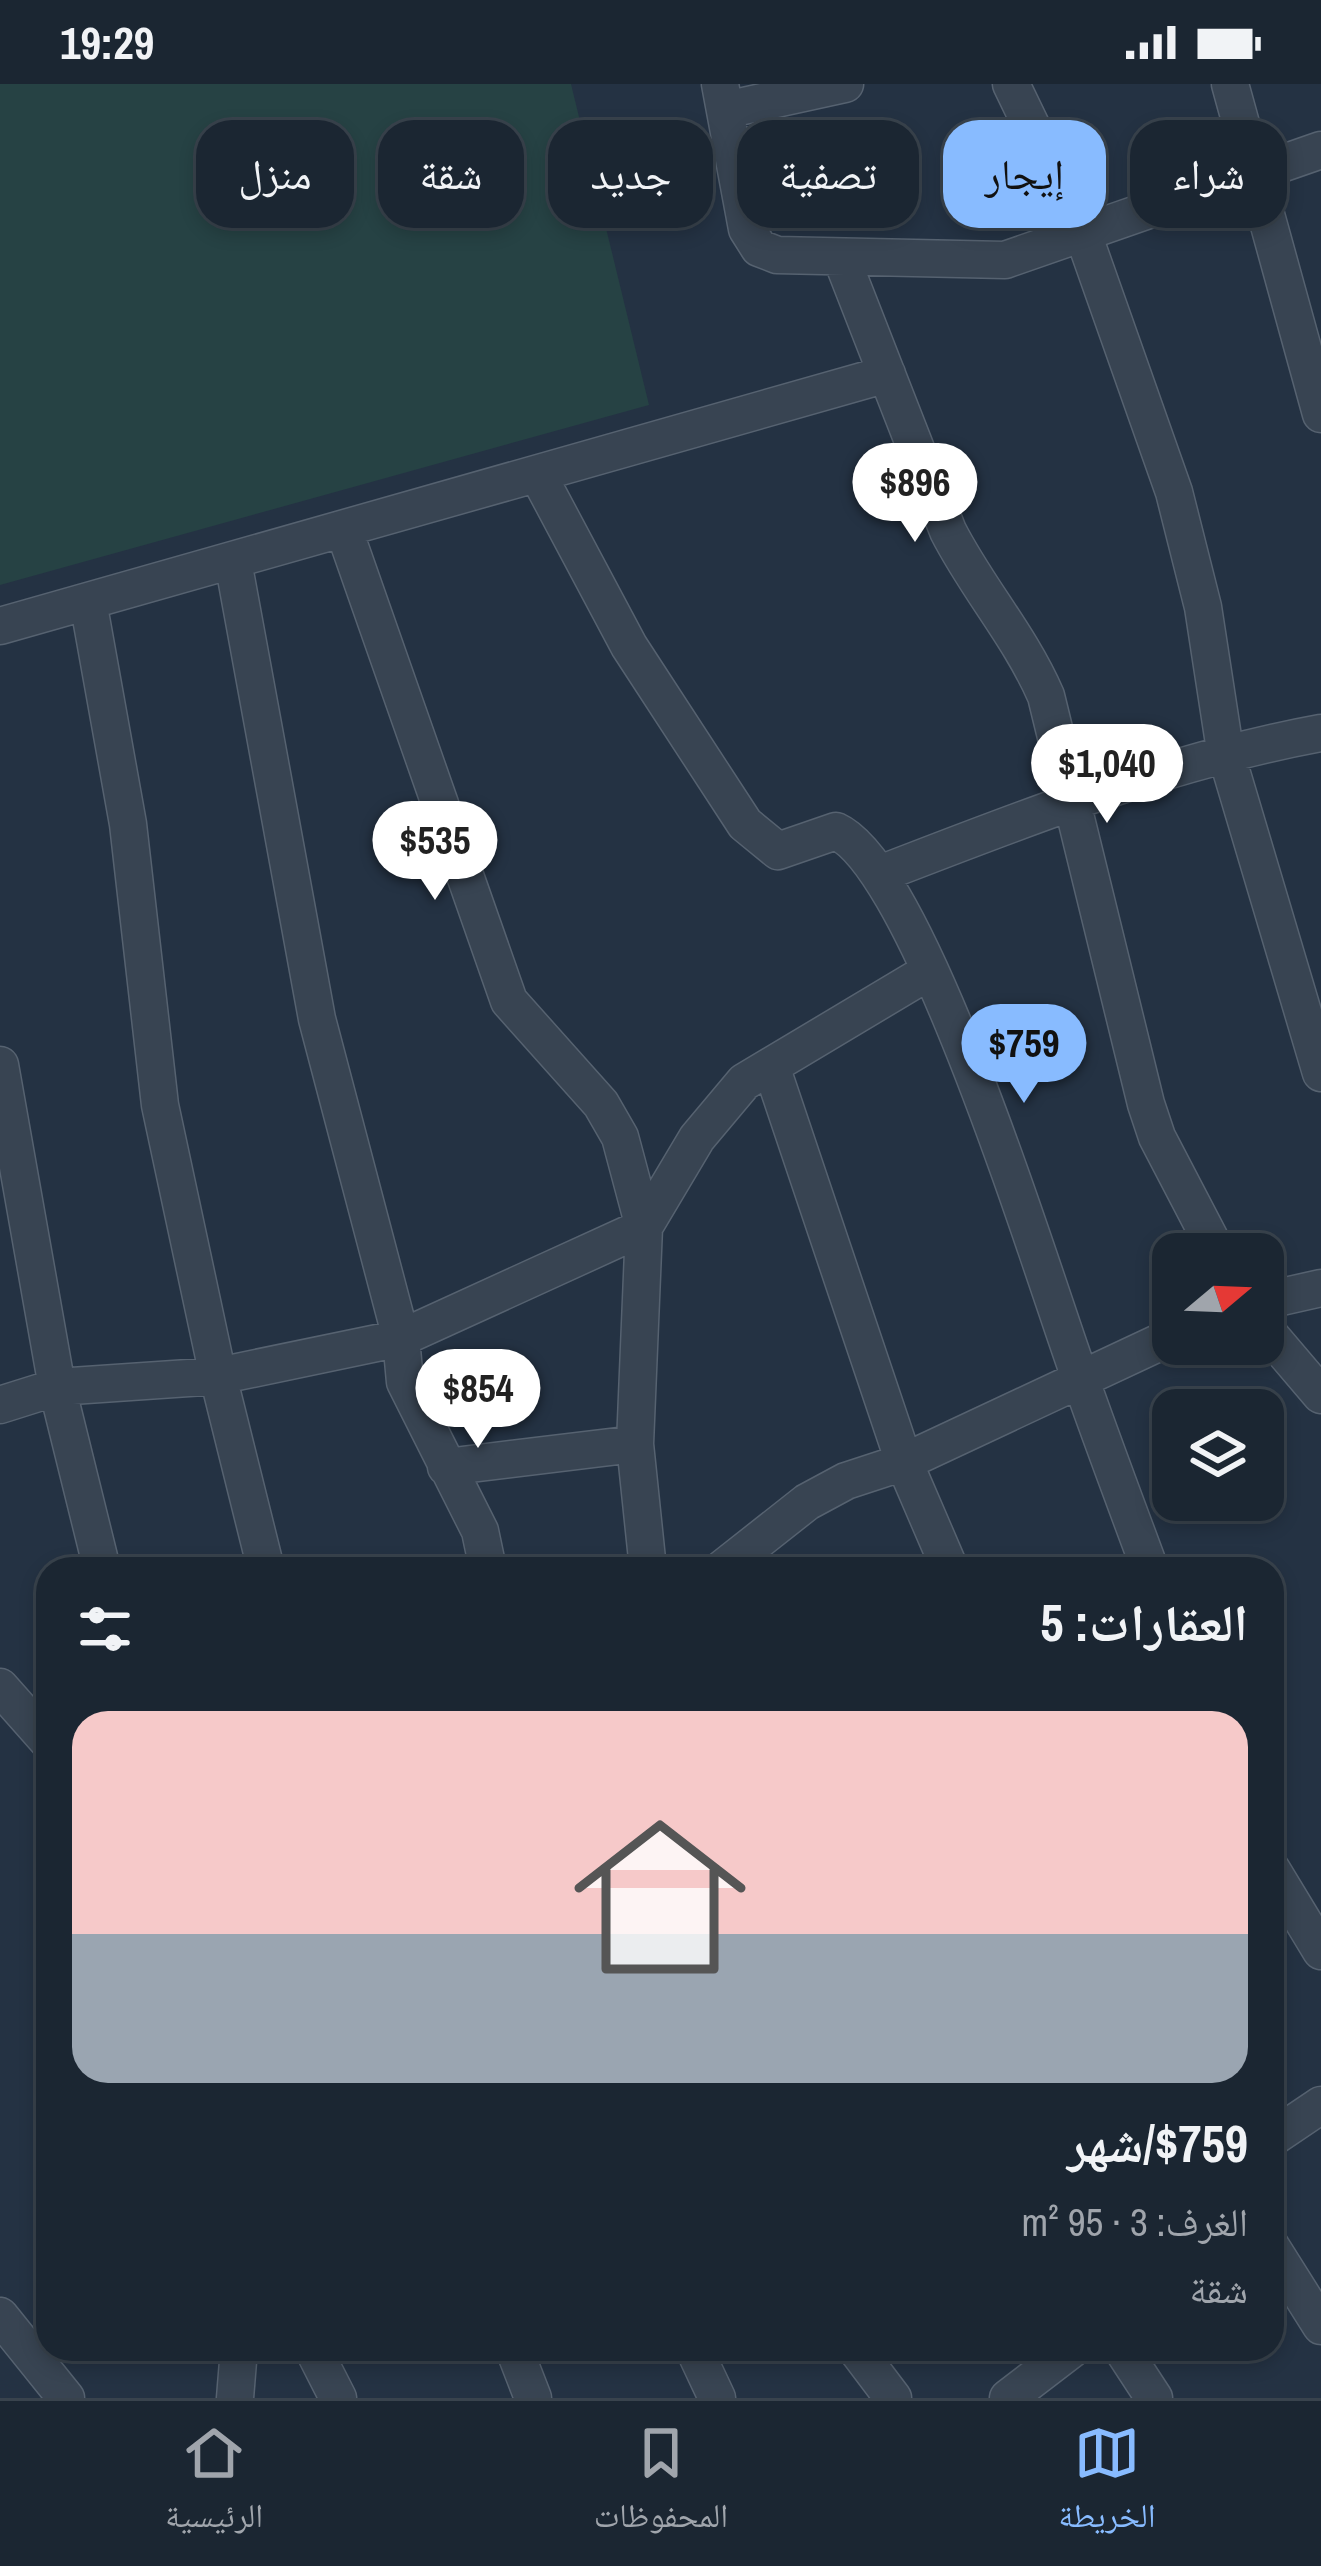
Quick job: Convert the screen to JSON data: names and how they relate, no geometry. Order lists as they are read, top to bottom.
{
  "north": "right",
  "page": {
    "status": "19:29",
    "chip": [
      "شراء",
      "إيجار",
      "تصفية",
      "جديد",
      "شقة",
      "منزل"
    ],
    "price": [
      "$896",
      "$1,040",
      "$535",
      "$759",
      "$854"
    ],
    "heading": "العقارات: 5",
    "list": [
      {
        "name": "$759/شهر",
        "note": "الغرف: 3 · 95 m² · شقة"
      }
    ],
    "tabs": ["الخريطة", "المحفوظات", "الرئيسية"]
  }
}
